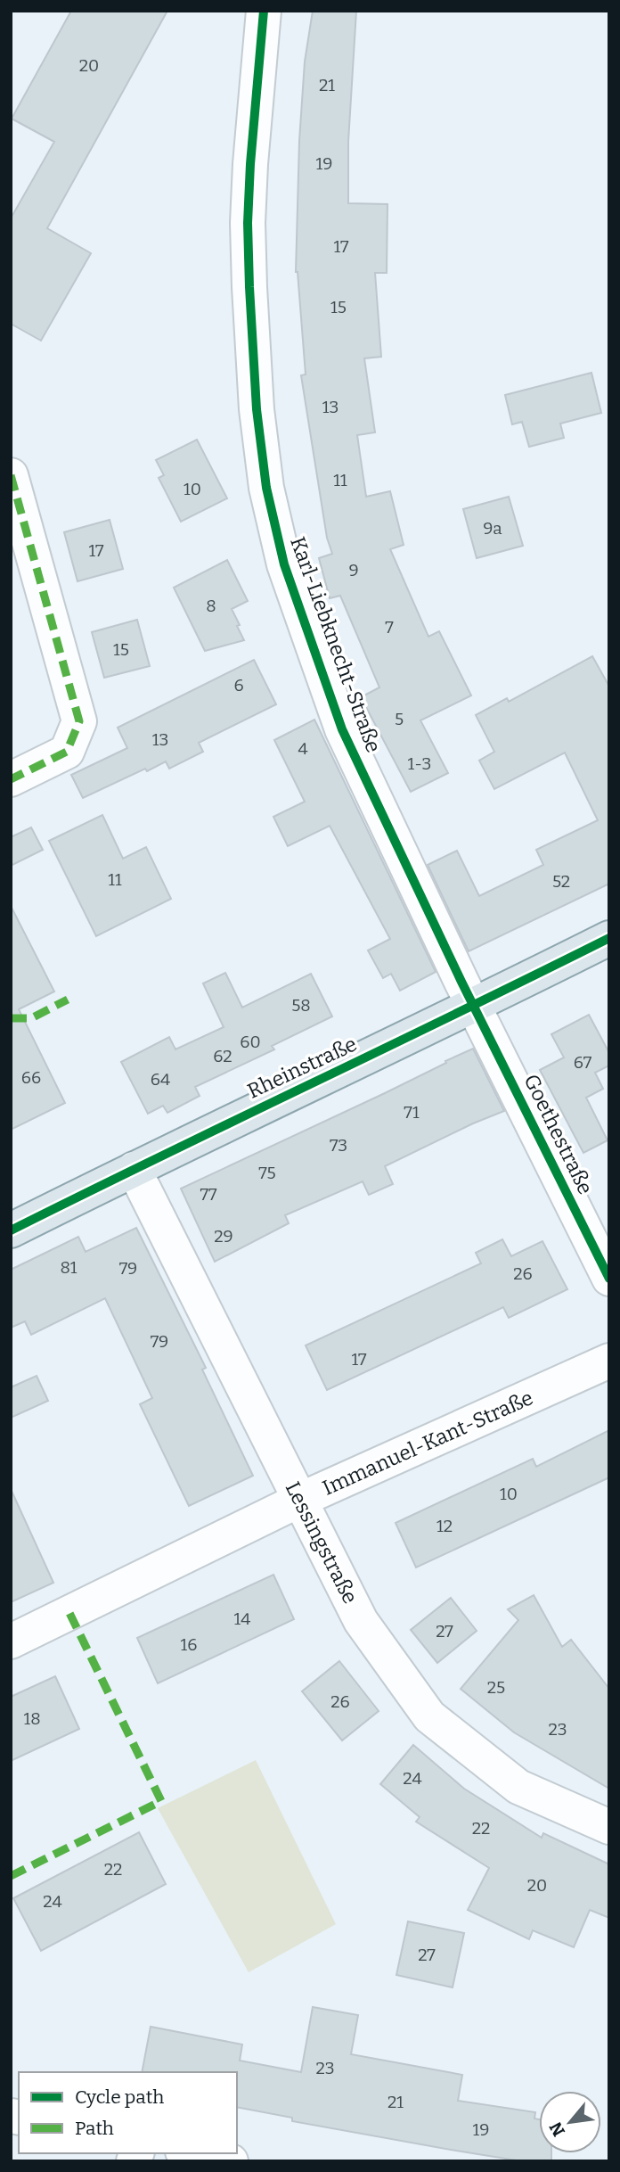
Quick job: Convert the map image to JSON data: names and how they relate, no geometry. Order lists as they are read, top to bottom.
{
  "streets": {
    "main road": ["Rheinstraße"],
    "street": [
      "Karl-Liebknecht-Straße",
      "Goethestraße",
      "Immanuel-Kant-Straße",
      "Lessingstraße"
    ]
  },
  "crossings": [
    ["Karl-Liebknecht-Straße", "Rheinstraße"],
    ["Karl-Liebknecht-Straße", "Goethestraße"],
    ["Rheinstraße", "Goethestraße"],
    ["Rheinstraße", "Lessingstraße"],
    ["Immanuel-Kant-Straße", "Lessingstraße"]
  ],
  "house_numbers": [
    "20",
    "21",
    "19",
    "17",
    "15",
    "13",
    "11",
    "10",
    "9a",
    "17",
    "9",
    "8",
    "7",
    "15",
    "6",
    "5",
    "13",
    "4",
    "1-3",
    "11",
    "52",
    "58",
    "60",
    "62",
    "67",
    "66",
    "64",
    "71",
    "73",
    "75",
    "77",
    "29",
    "81",
    "79",
    "26",
    "79",
    "17",
    "10",
    "12",
    "14",
    "27",
    "16",
    "25",
    "26",
    "18",
    "23",
    "24",
    "22",
    "22",
    "20",
    "24",
    "27",
    "23",
    "21",
    "19"
  ],
  "legend": ["Cycle path", "Path"],
  "north": "bottom left"
}
